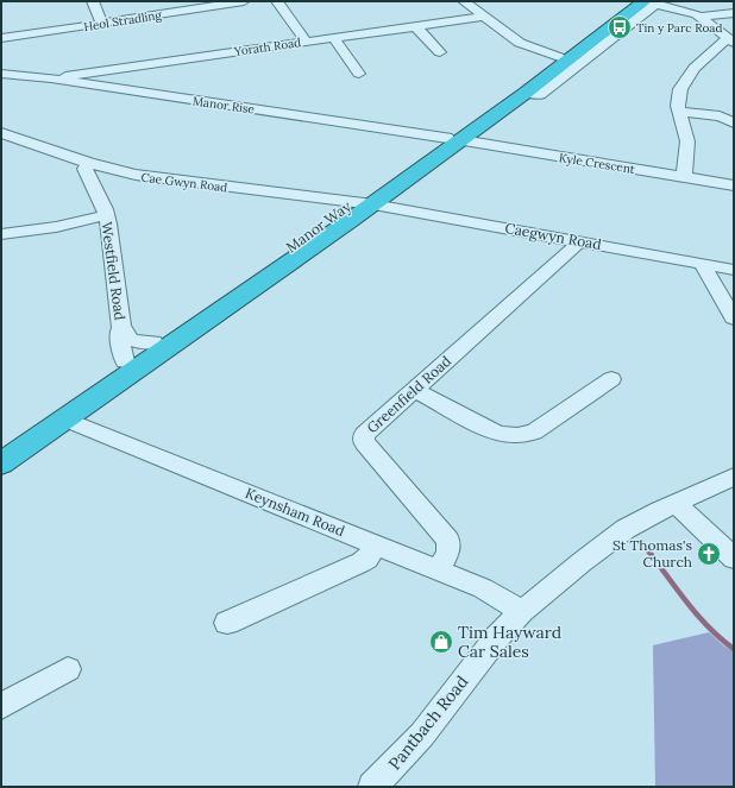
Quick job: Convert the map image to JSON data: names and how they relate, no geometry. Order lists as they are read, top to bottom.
{
  "streets": {
    "highway": ["Manor Way"],
    "street": [
      "Heol Stradling",
      "Yorath Road",
      "Manor Rise",
      "Kyle Crescent",
      "Cae Gwyn Road",
      "Caegwyn Road",
      "Westfield Road",
      "Greenfield Road",
      "Keynsham Road",
      "Pantbach Road"
    ]
  },
  "crossings": [
    ["Yorath Road", "Manor Rise"],
    ["Manor Rise", "Kyle Crescent"],
    ["Manor Rise", "Manor Way"],
    ["Kyle Crescent", "Manor Way"],
    ["Cae Gwyn Road", "Manor Way"],
    ["Cae Gwyn Road", "Caegwyn Road"],
    ["Cae Gwyn Road", "Westfield Road"],
    ["Manor Way", "Caegwyn Road"],
    ["Manor Way", "Westfield Road"],
    ["Manor Way", "Keynsham Road"],
    ["Caegwyn Road", "Greenfield Road"],
    ["Greenfield Road", "Keynsham Road"],
    ["Keynsham Road", "Pantbach Road"]
  ],
  "places": {
    "bus stop": ["Tin y Parc Road"],
    "church": ["St Thomas's Church"],
    "shop": ["Tim Hayward Car Sales"]
  }
}
